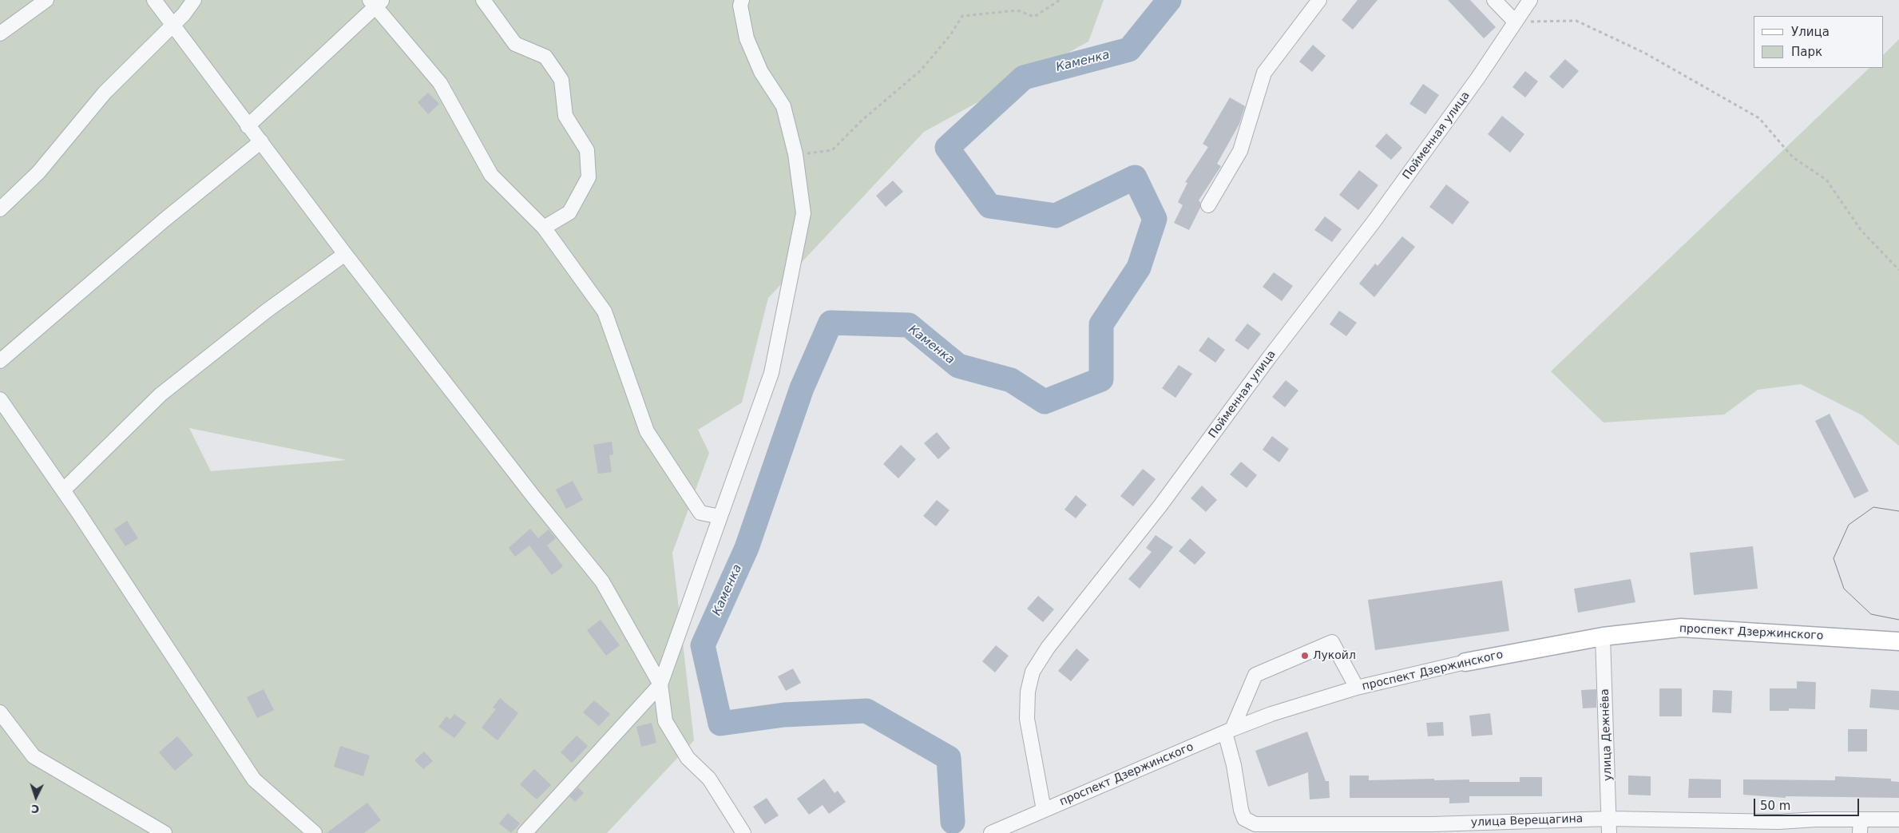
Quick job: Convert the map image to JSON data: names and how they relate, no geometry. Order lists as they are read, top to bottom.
{
  "streets": {
    "main road": ["проспект Дзержинского"],
    "street": ["Пойменная улица", "улица Дежнёва", "улица Верещагина"]
  },
  "crossings": [
    ["Пойменная улица", "проспект Дзержинского"],
    ["проспект Дзержинского", "улица Дежнёва"],
    ["проспект Дзержинского", "улица Верещагина"],
    ["улица Дежнёва", "улица Верещагина"]
  ],
  "water": ["Каменка"],
  "places": ["Лукойл"],
  "legend": ["Улица", "Парк"],
  "scale_bar": "50 m",
  "north": "bottom"
}
